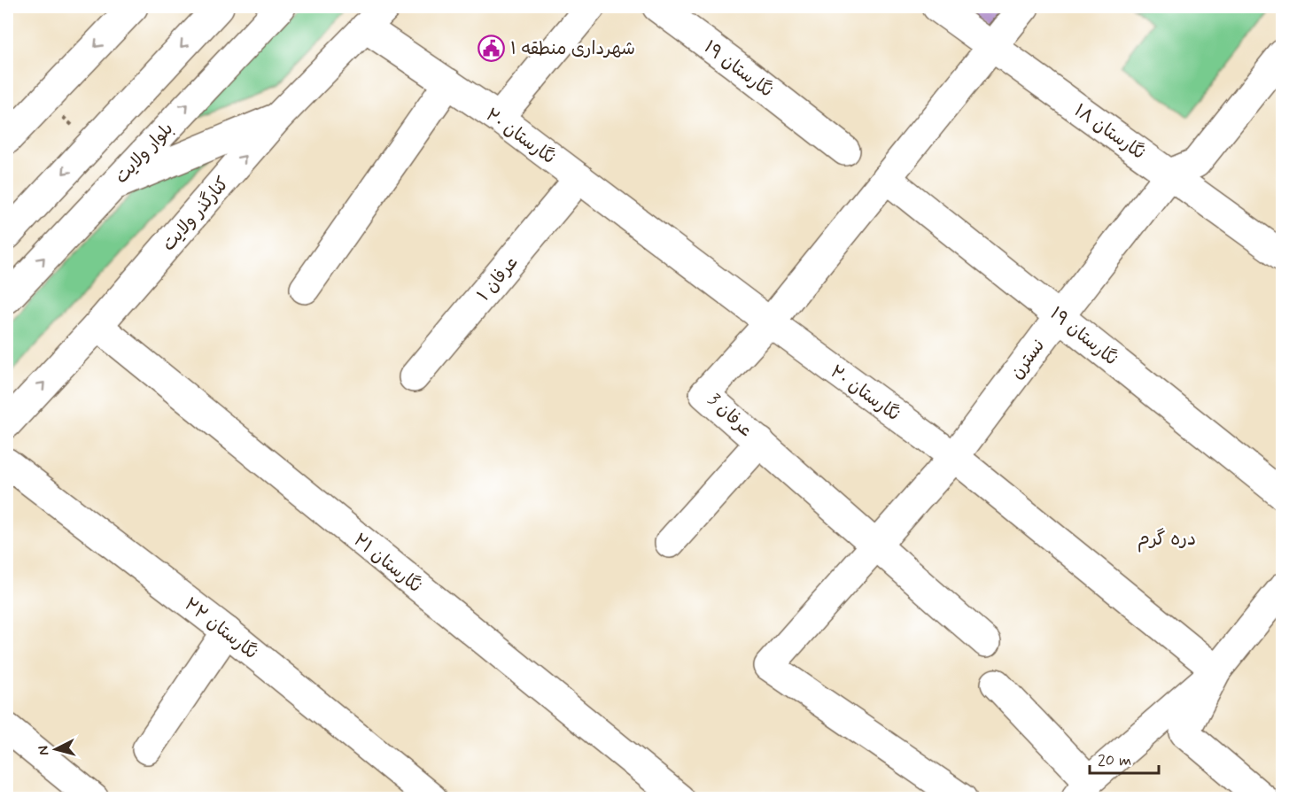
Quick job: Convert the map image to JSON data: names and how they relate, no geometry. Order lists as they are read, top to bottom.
{
  "streets": {
    "street": [
      "نگارستان ۱۹",
      "نگارستان ۱۸",
      "نگارستان ۲۰",
      "بلوار ولایت",
      "کنارگذر ولایت",
      "عرفان ۱",
      "نسترن",
      "عرفان 3",
      "نگارستان ۲۱",
      "نگارستان ۲۲"
    ]
  },
  "crossings": [
    ["نگارستان ۱۹", "نسترن"],
    ["نگارستان ۱۸", "نسترن"],
    ["نگارستان ۲۰", "کنارگذر ولایت"],
    ["نگارستان ۲۰", "عرفان ۱"],
    ["نگارستان ۲۰", "نسترن"],
    ["نگارستان ۲۰", "عرفان 3"],
    ["کنارگذر ولایت", "نگارستان ۲۱"],
    ["نسترن", "عرفان 3"]
  ],
  "districts": ["دره گرم"],
  "places": {
    "public building": ["شهرداری منطقه ۱"]
  },
  "scale_bar": "20 m",
  "north": "left"
}
